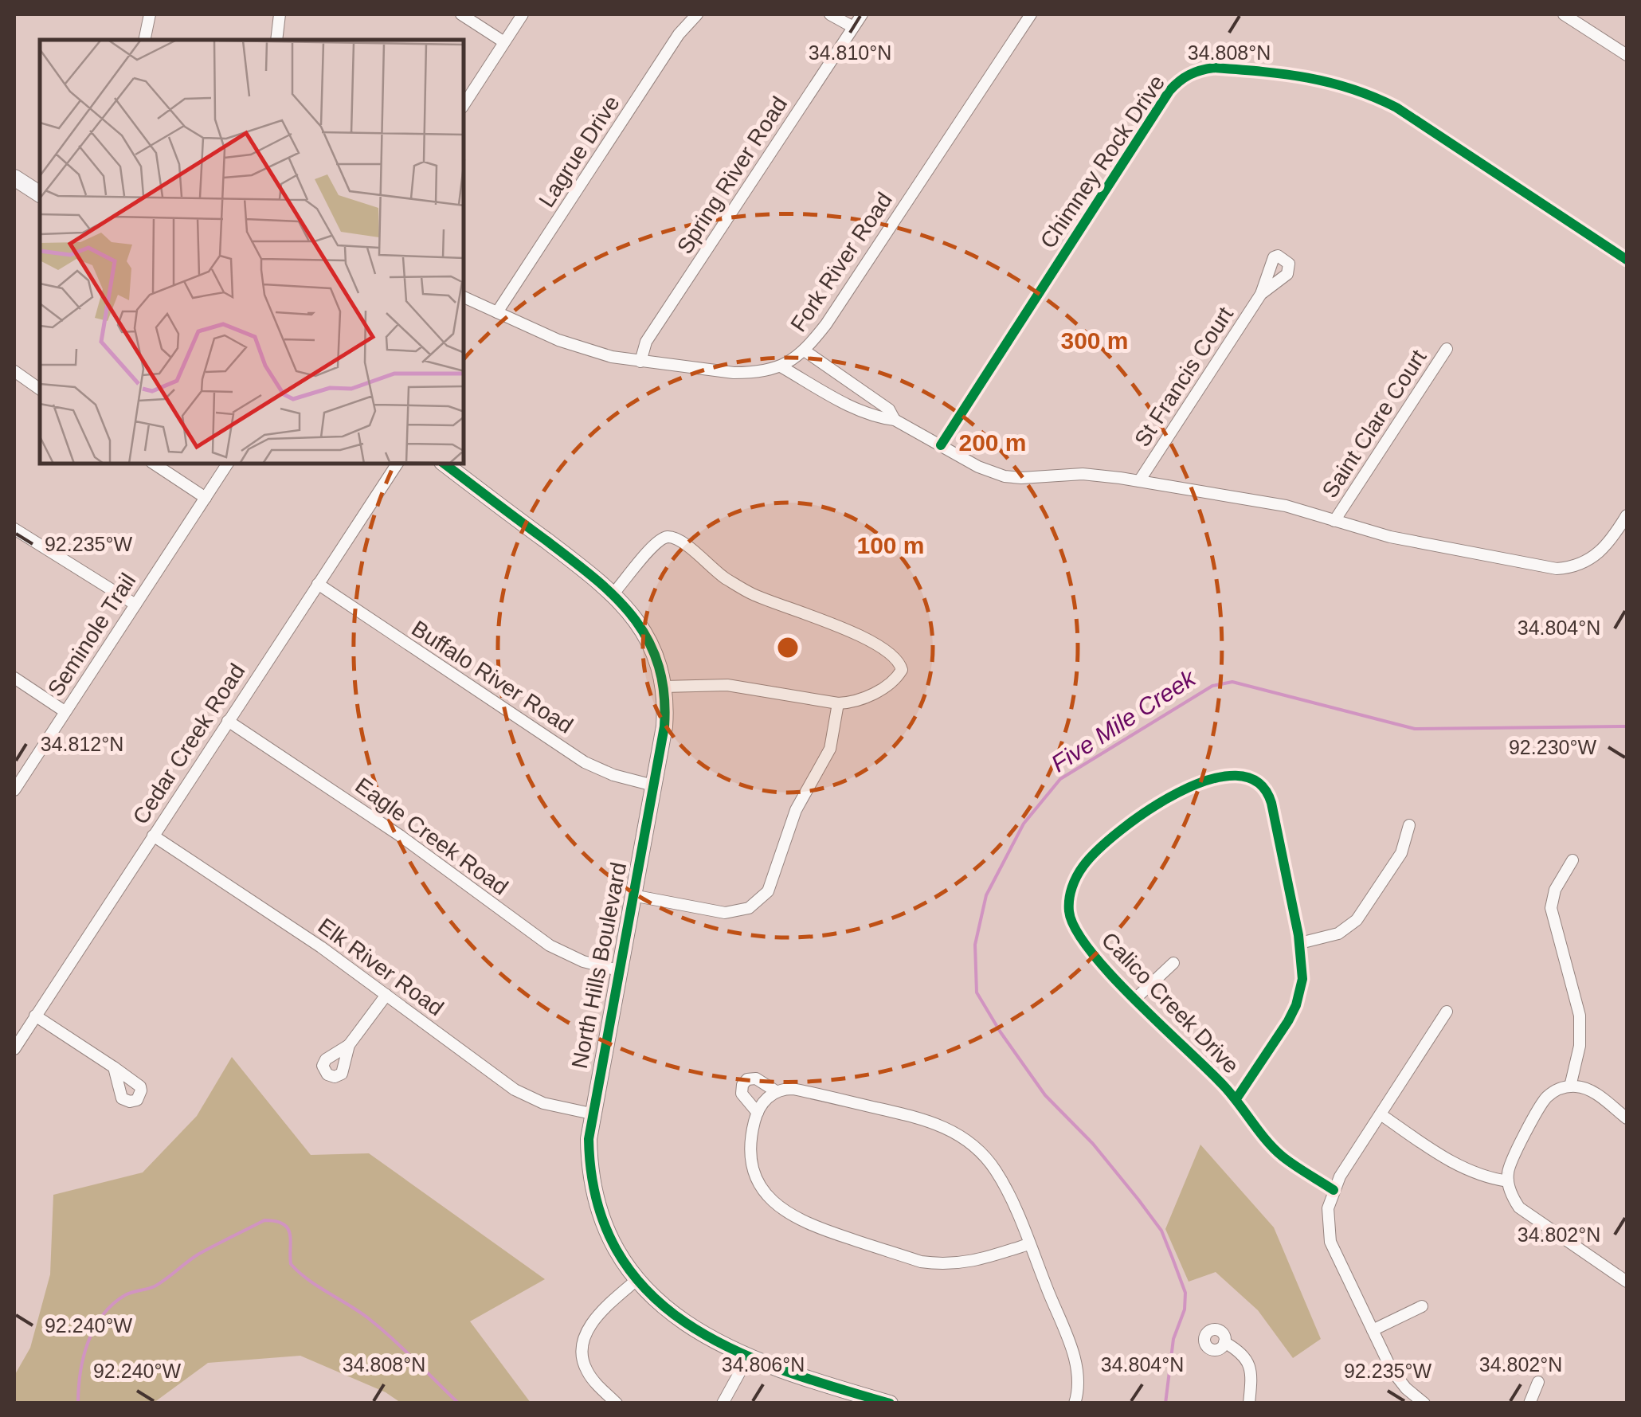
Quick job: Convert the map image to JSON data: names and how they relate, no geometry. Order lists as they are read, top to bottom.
{
  "streets": {
    "street": [
      "Lagrue Drive",
      "Chimney Rock Drive",
      "Spring River Road",
      "Fork River Road",
      "St Francis Court",
      "Saint Clare Court",
      "Seminole Trail",
      "Buffalo River Road",
      "Cedar Creek Road",
      "Eagle Creek Road",
      "North Hills Boulevard",
      "Elk River Road",
      "Calico Creek Drive"
    ]
  },
  "crossings": [
    ["Lagrue Drive", "Fork River Road"],
    ["Spring River Road", "Fork River Road"],
    ["Buffalo River Road", "Cedar Creek Road"],
    ["Buffalo River Road", "North Hills Boulevard"],
    ["Cedar Creek Road", "Eagle Creek Road"],
    ["Cedar Creek Road", "Elk River Road"],
    ["Eagle Creek Road", "North Hills Boulevard"],
    ["North Hills Boulevard", "Elk River Road"]
  ],
  "water": ["Five Mile Creek"],
  "coordinates": [
    "34.810°N",
    "34.808°N",
    "92.235°W",
    "34.804°N",
    "34.812°N",
    "92.230°W",
    "34.802°N",
    "92.240°W",
    "34.806°N"
  ],
  "rings": ["300 m", "200 m", "100 m"]
}
